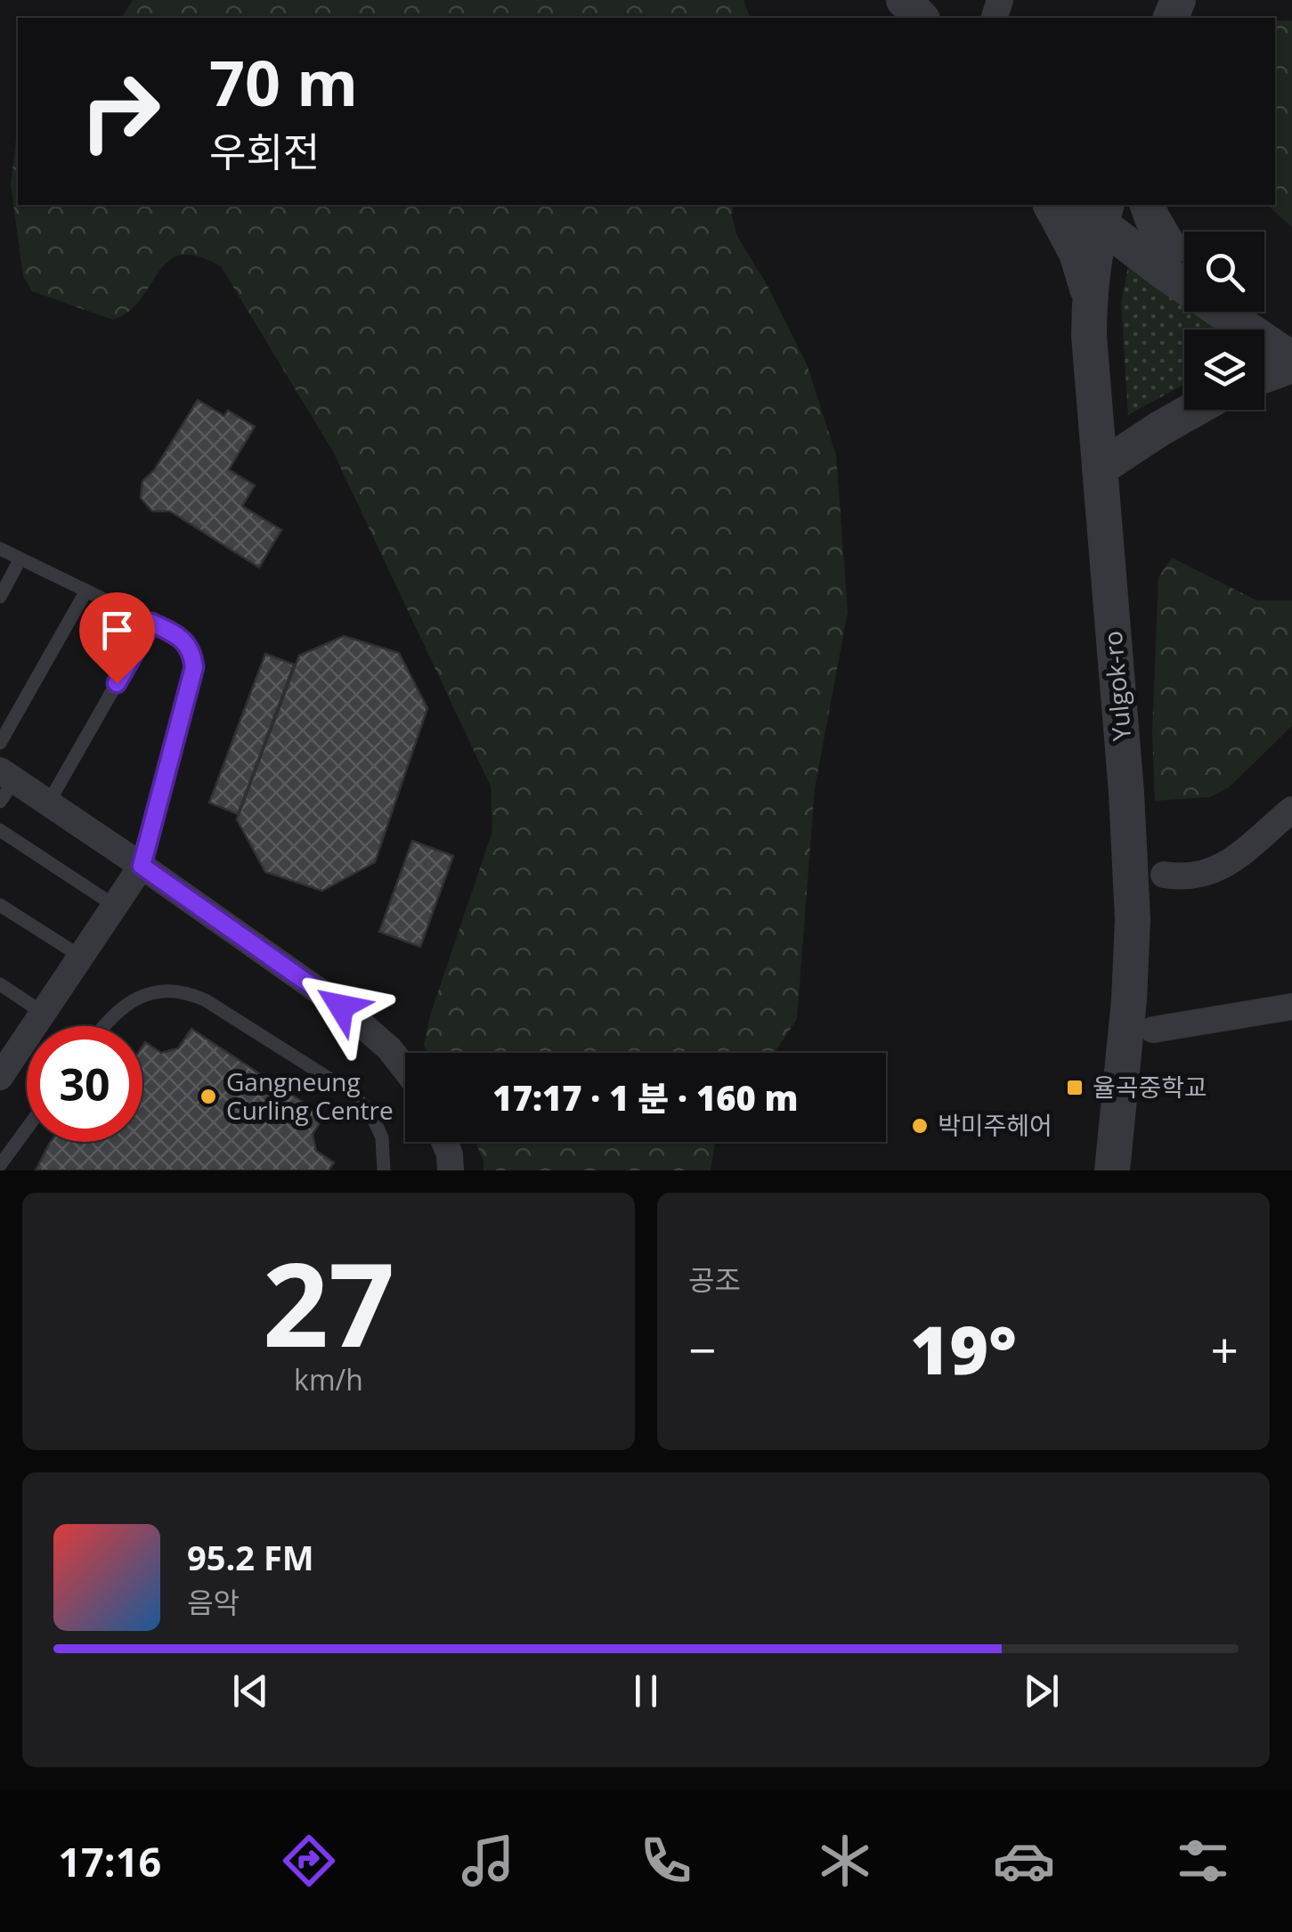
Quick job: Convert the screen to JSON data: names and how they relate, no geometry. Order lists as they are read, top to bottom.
{
  "streets": {
    "street": ["Yulgok-ro"]
  },
  "places": {
    "transit": ["율곡중학교"],
    "other": ["Gangneung Curling Centre", "박미주헤어"]
  },
  "page": {
    "turn": ["70 m", "우회전"],
    "limit": "30",
    "trip": "17:17 · 1 분 · 160 m",
    "tile": [
      ["27", "km/h"],
      "공조"
    ],
    "heat": ["−", "19°", "+"],
    "song": ["95.2 FM", "음악"],
    "tabs": "17:16"
  }
}
